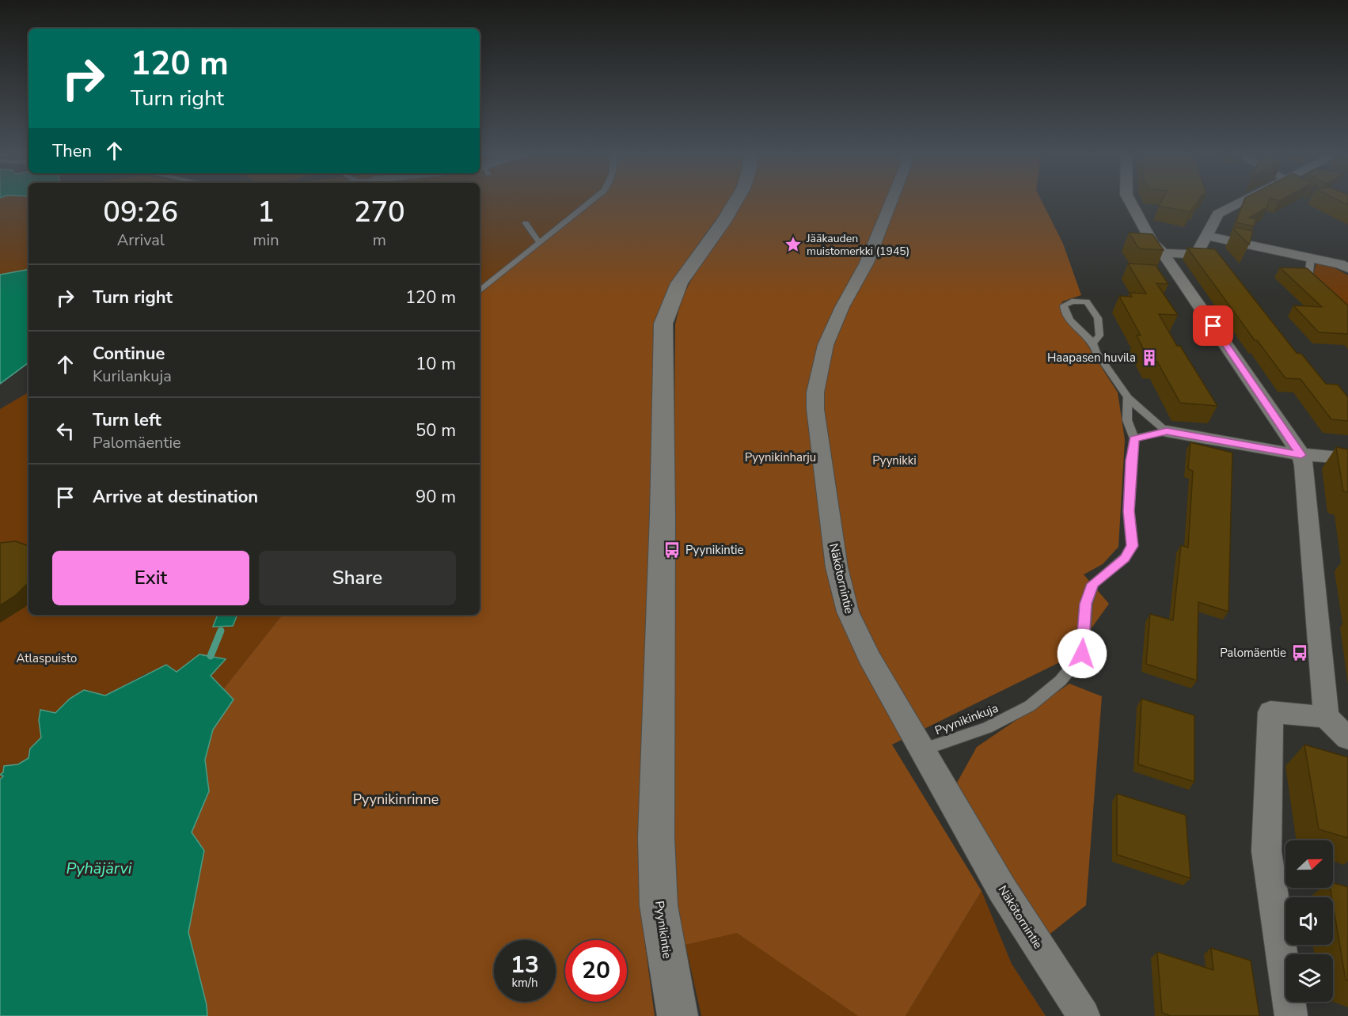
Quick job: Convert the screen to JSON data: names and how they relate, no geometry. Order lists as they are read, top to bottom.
{
  "streets": {
    "street": ["Näkötornintie", "Pyynikintie"],
    "lane": ["Pyynikinkuja"]
  },
  "crossings": [
    ["Näkötornintie", "Pyynikinkuja"]
  ],
  "water": ["Pyhäjärvi"],
  "parks": [
    "Pyynikinharju",
    "Pyynikki",
    "Atlaspuisto",
    "Pyynikinrinne"
  ],
  "places": {
    "place": ["Jääkauden muistomerkki (1945)"],
    "building": ["Haapasen huvila"],
    "bus stop": ["Pyynikintie", "Palomäentie"]
  },
  "north": "right",
  "page": {
    "turn": ["120 m", "Turn right"],
    "then": "Then",
    "eta": [
      "09:26",
      "Arrival",
      "1",
      "min",
      "270",
      "m"
    ],
    "list": [
      {
        "name": "Turn right",
        "value": "120 m"
      },
      {
        "name": "Continue",
        "note": "Kurilankuja",
        "value": "10 m"
      },
      {
        "name": "Turn left",
        "note": "Palomäentie",
        "value": "50 m"
      },
      {
        "name": "Arrive at destination",
        "value": "90 m"
      }
    ],
    "buttons": ["Exit", "Share"],
    "speed": "13 km/h",
    "limit": "20"
  }
}
